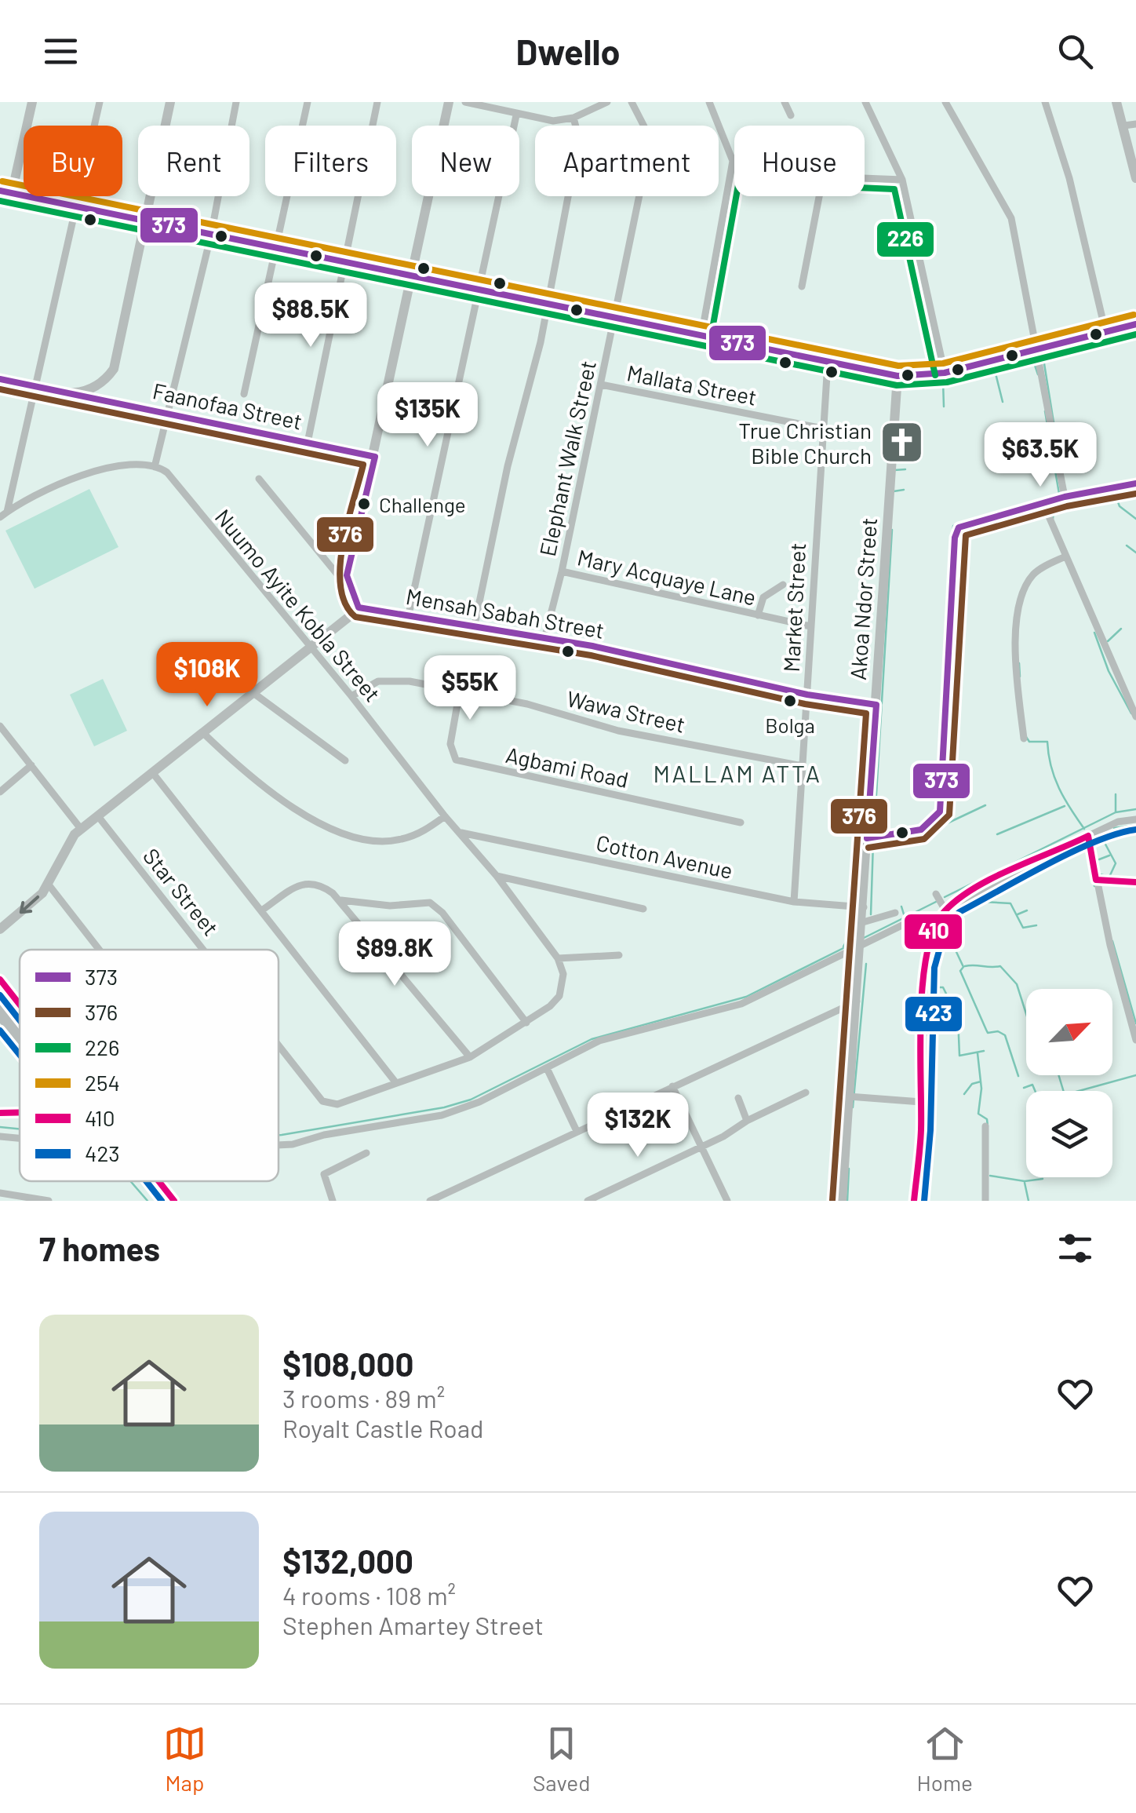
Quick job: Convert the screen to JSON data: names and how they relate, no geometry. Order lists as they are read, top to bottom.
{
  "streets": {
    "street": [
      "Mallata Street",
      "Faanofaa Street",
      "Elephant Walk Street",
      "Mary Acquaye Lane",
      "Akoa Ndor Street",
      "Nuumo Ayite Kobla Street",
      "Market Street",
      "Mensah Sabah Street",
      "Wawa Street",
      "Agbami Road",
      "Cotton Avenue",
      "Star Street"
    ]
  },
  "crossings": [
    ["Mallata Street", "Elephant Walk Street"],
    ["Mallata Street", "Market Street"],
    ["Elephant Walk Street", "Mary Acquaye Lane"],
    ["Elephant Walk Street", "Mensah Sabah Street"],
    ["Mary Acquaye Lane", "Market Street"],
    ["Akoa Ndor Street", "Mensah Sabah Street"],
    ["Akoa Ndor Street", "Cotton Avenue"],
    ["Nuumo Ayite Kobla Street", "Wawa Street"],
    ["Nuumo Ayite Kobla Street", "Cotton Avenue"],
    ["Market Street", "Mensah Sabah Street"],
    ["Market Street", "Wawa Street"],
    ["Market Street", "Cotton Avenue"],
    ["Wawa Street", "Agbami Road"]
  ],
  "districts": ["MALLAM ATTA"],
  "places": {
    "church": ["True Christian Bible Church"],
    "other": ["Challenge", "Bolga"]
  },
  "lines": [
    "transit line 226",
    "transit line 254",
    "transit line 373",
    "transit line 376",
    "transit line 423",
    "transit line 410"
  ],
  "legend": [
    "373",
    "376",
    "226",
    "254",
    "410",
    "423"
  ],
  "north": "top right",
  "page": {
    "header": "Dwello",
    "chip": [
      "Buy",
      "Rent",
      "Filters",
      "New",
      "Apartment",
      "House"
    ],
    "price": [
      "$88.5K",
      "$135K",
      "$63.5K",
      "$108K",
      "$55K",
      "$89.8K",
      "$132K"
    ],
    "heading": "7 homes",
    "list": [
      {
        "name": "$108,000",
        "note": "3 rooms · 89 m² · Royalt Castle Road"
      },
      {
        "name": "$132,000",
        "note": "4 rooms · 108 m² · Stephen Amartey Street"
      }
    ],
    "tabs": ["Map", "Saved", "Home"]
  }
}
